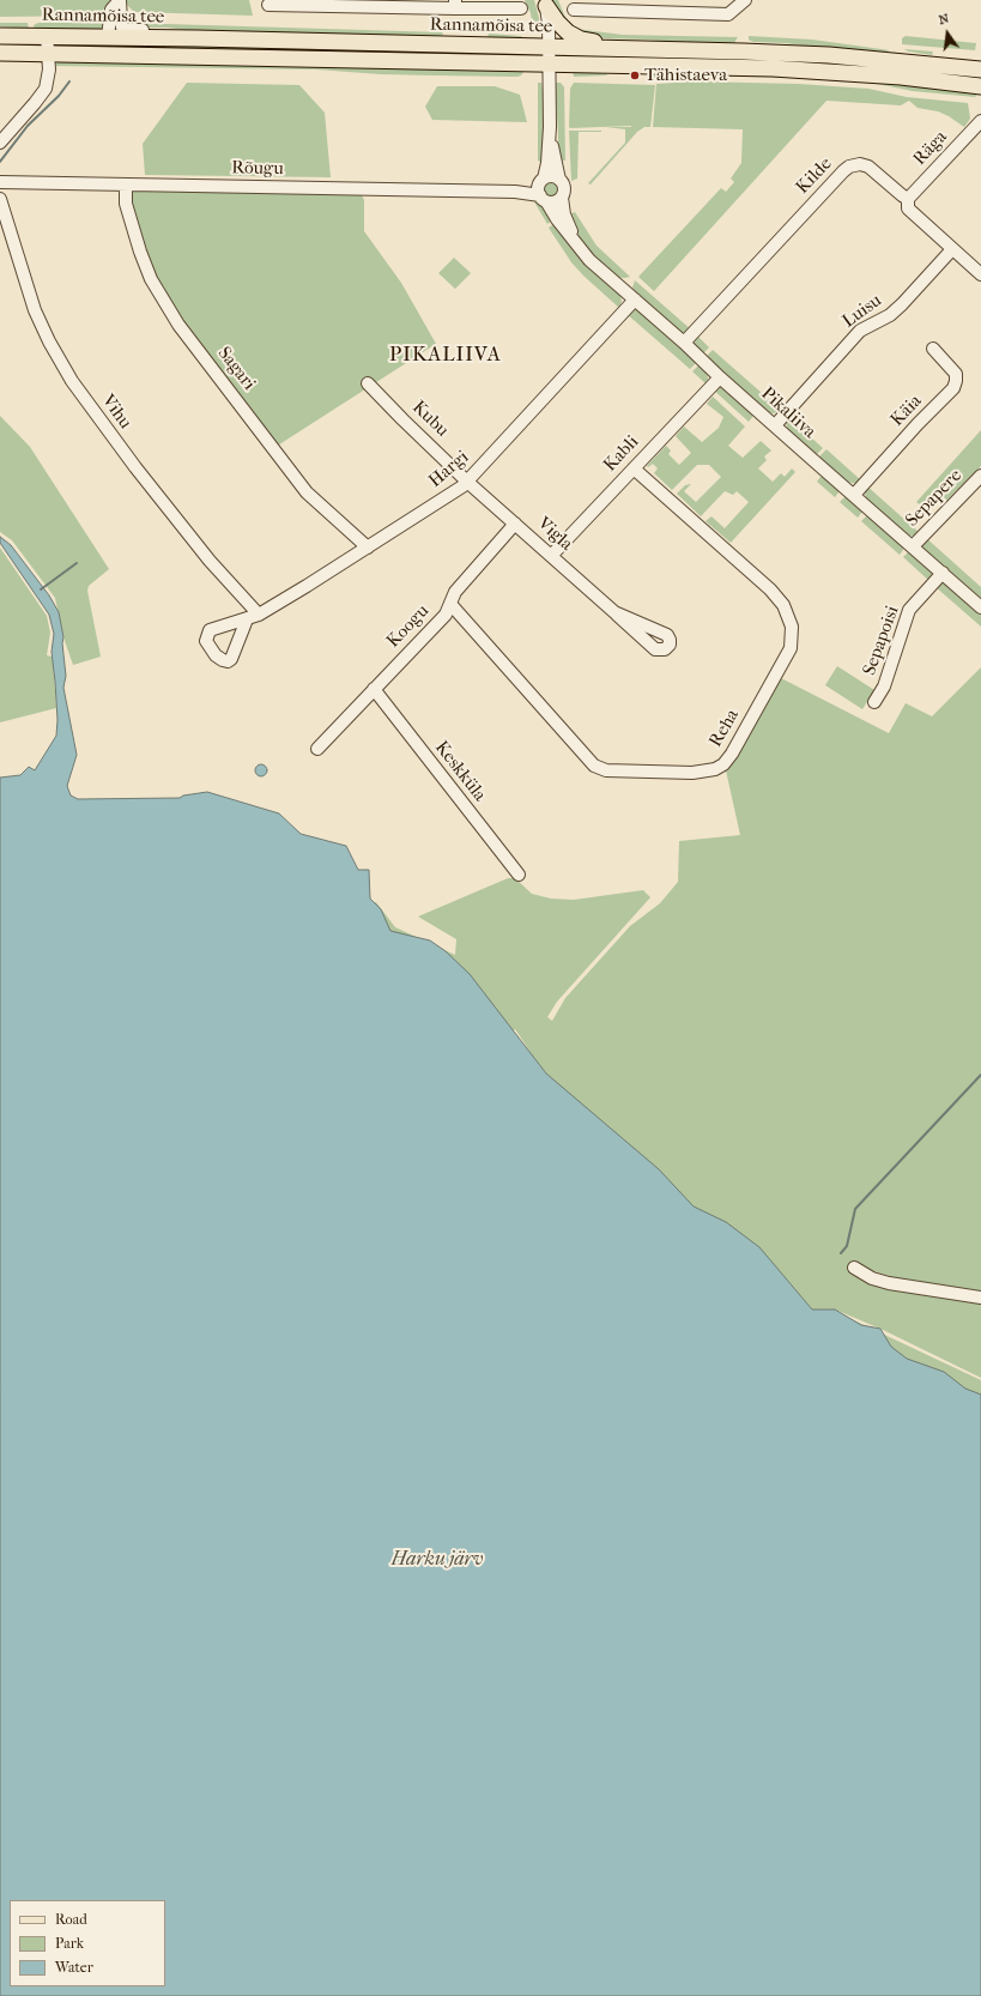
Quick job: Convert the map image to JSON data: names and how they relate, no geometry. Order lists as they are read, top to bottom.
{
  "streets": {
    "main road": ["Rannamõisa tee"],
    "street": [
      "Räga",
      "Rõugu",
      "Kilde",
      "Luisu",
      "Sagari",
      "Käia",
      "Vihu",
      "Pikaliiva",
      "Kubu",
      "Kabli",
      "Hargi",
      "Sepapere",
      "Vigla",
      "Koogu",
      "Sepapoisi",
      "Reha",
      "Keskküla"
    ]
  },
  "crossings": [
    ["Rannamõisa tee", "Pikaliiva"],
    ["Räga", "Kilde"],
    ["Rõugu", "Sagari"],
    ["Rõugu", "Pikaliiva"],
    ["Kilde", "Luisu"],
    ["Kilde", "Pikaliiva"],
    ["Luisu", "Pikaliiva"],
    ["Sagari", "Hargi"],
    ["Käia", "Pikaliiva"],
    ["Vihu", "Hargi"],
    ["Pikaliiva", "Kabli"],
    ["Pikaliiva", "Hargi"],
    ["Pikaliiva", "Sepapere"],
    ["Pikaliiva", "Sepapoisi"],
    ["Kubu", "Hargi"],
    ["Kubu", "Vigla"],
    ["Kabli", "Vigla"],
    ["Kabli", "Reha"],
    ["Hargi", "Vigla"],
    ["Vigla", "Koogu"],
    ["Koogu", "Reha"],
    ["Koogu", "Keskküla"]
  ],
  "districts": ["PIKALIIVA"],
  "water": ["Harku järv"],
  "places": ["Tähistaeva"],
  "legend": ["Road", "Park", "Water"],
  "north": "top"
}
